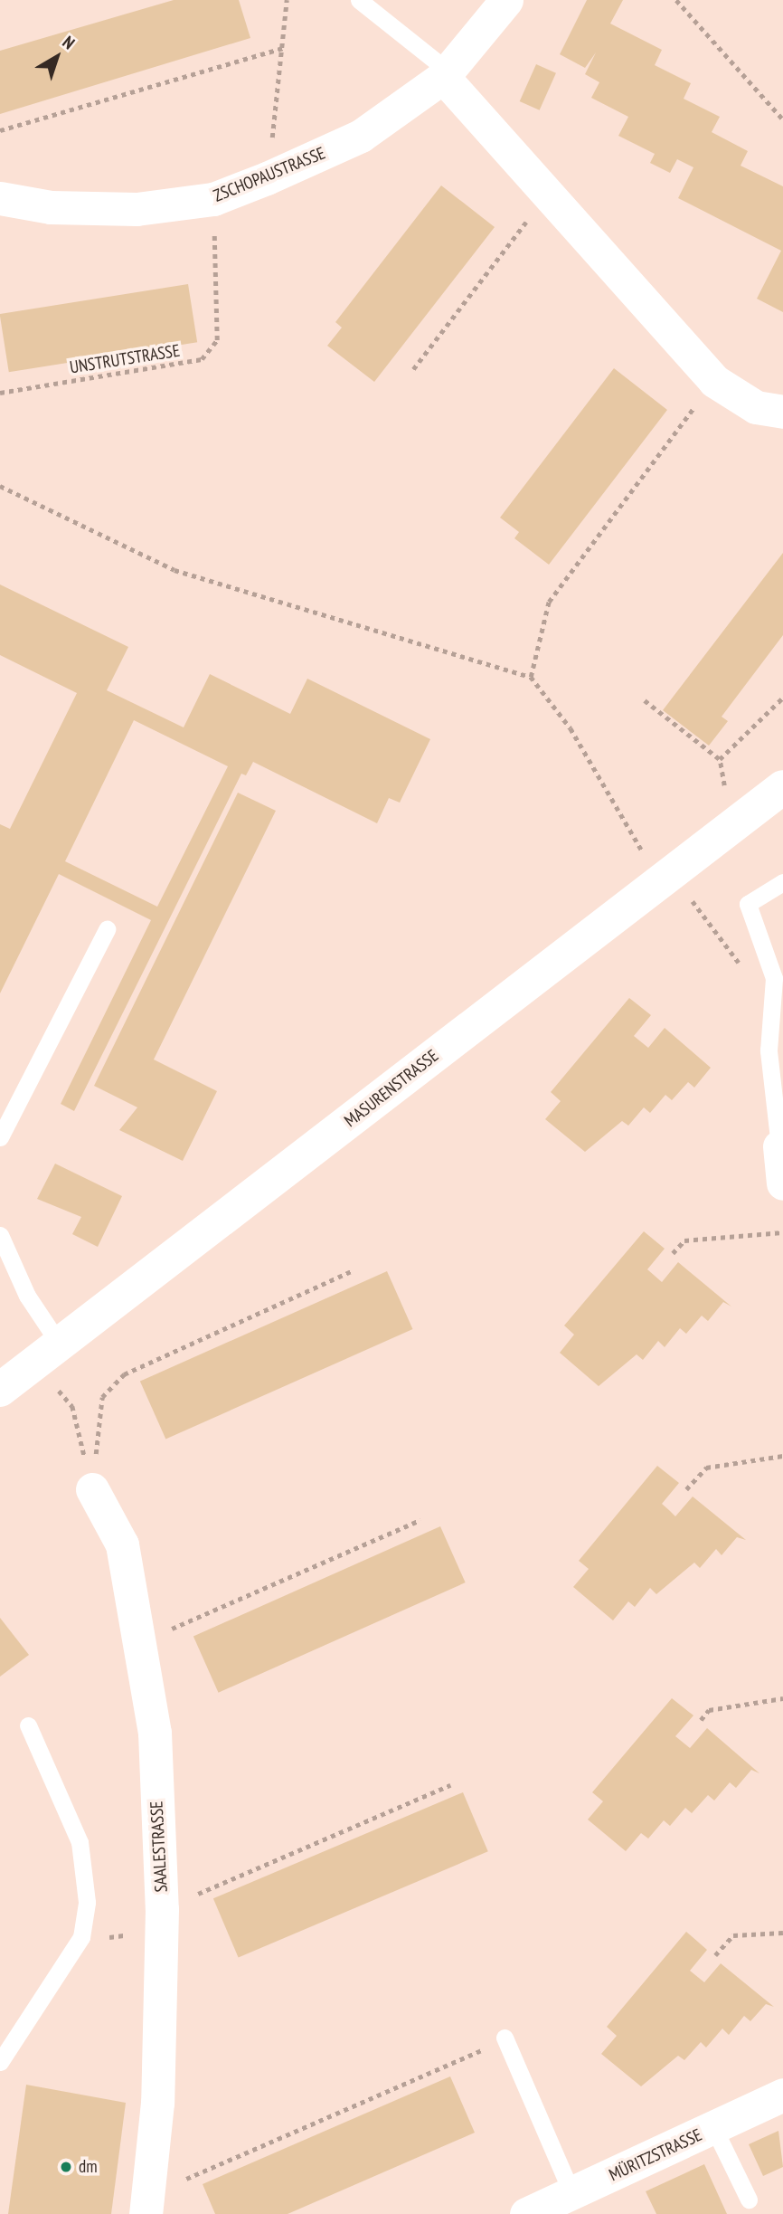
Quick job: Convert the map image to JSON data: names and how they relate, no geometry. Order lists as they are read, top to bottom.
{
  "streets": {
    "main road": ["MASURENSTRASSE"],
    "street": ["ZSCHOPAUSTRASSE", "SAALESTRASSE", "MÜRITZSTRASSE"],
    "path": ["UNSTRUTSTRASSE"]
  },
  "crossings": [
    ["ZSCHOPAUSTRASSE", "UNSTRUTSTRASSE"]
  ],
  "places": ["dm"],
  "north": "top right"
}
